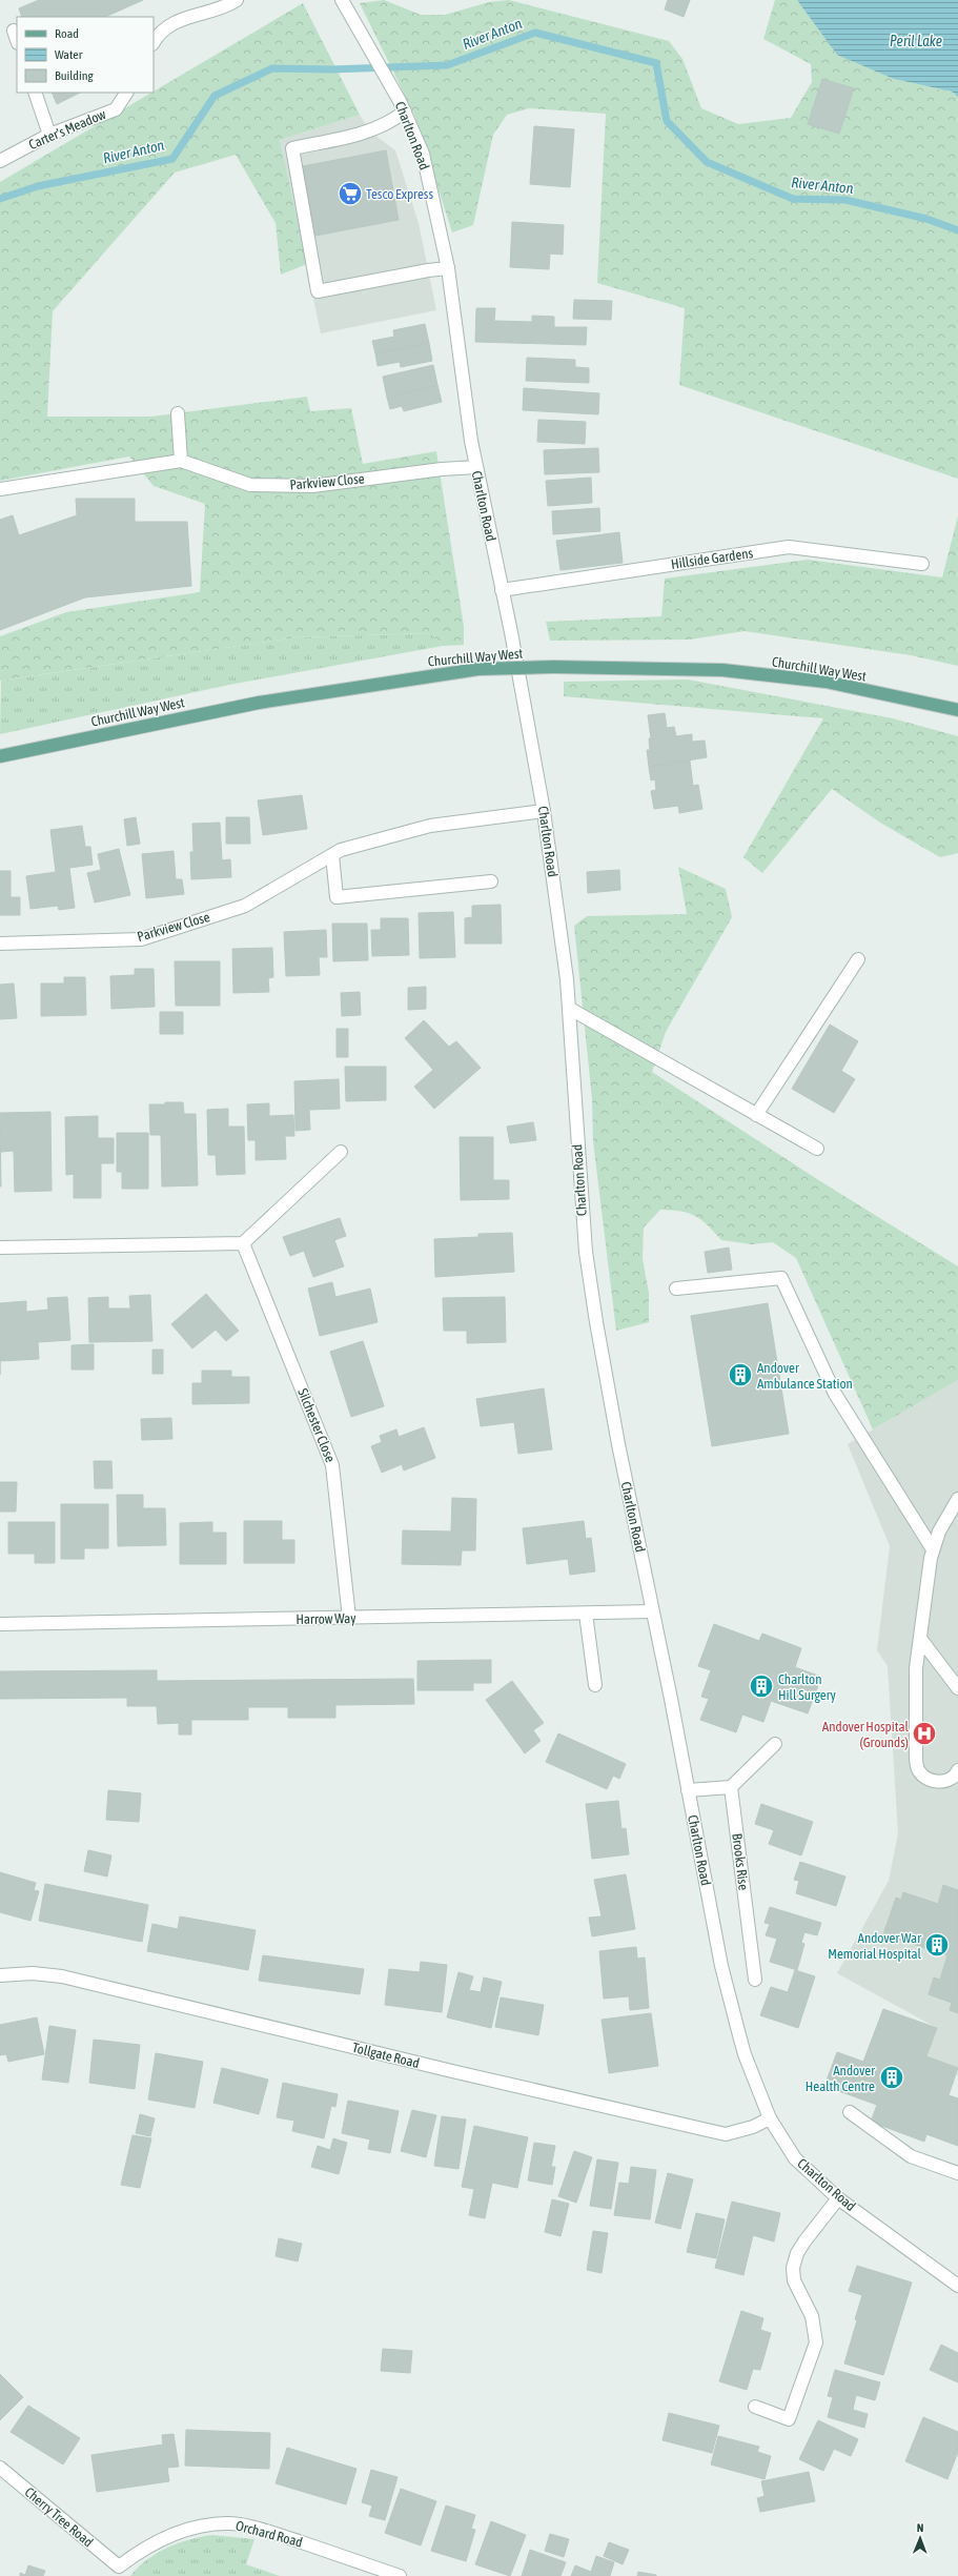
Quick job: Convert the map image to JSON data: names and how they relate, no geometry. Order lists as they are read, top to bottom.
{
  "streets": {
    "main road": ["Churchill Way West"],
    "street": [
      "Carter's Meadow",
      "Charlton Road",
      "Parkview Close",
      "Hillside Gardens",
      "Silchester Close",
      "Harrow Way",
      "Brooks Rise",
      "Tollgate Road",
      "Cherry Tree Road",
      "Orchard Road"
    ]
  },
  "crossings": [
    ["Charlton Road", "Parkview Close"],
    ["Charlton Road", "Hillside Gardens"],
    ["Charlton Road", "Harrow Way"],
    ["Charlton Road", "Tollgate Road"],
    ["Silchester Close", "Harrow Way"],
    ["Cherry Tree Road", "Orchard Road"]
  ],
  "water": ["River Anton", "Peril Lake"],
  "places": {
    "supermarket": ["Tesco Express"],
    "building": [
      "Andover Ambulance Station",
      "Charlton Hill Surgery",
      "Andover War Memorial Hospital",
      "Andover Health Centre"
    ],
    "hospital": ["Andover Hospital (Grounds)"]
  },
  "legend": ["Road", "Water", "Building"],
  "north": "top"
}
